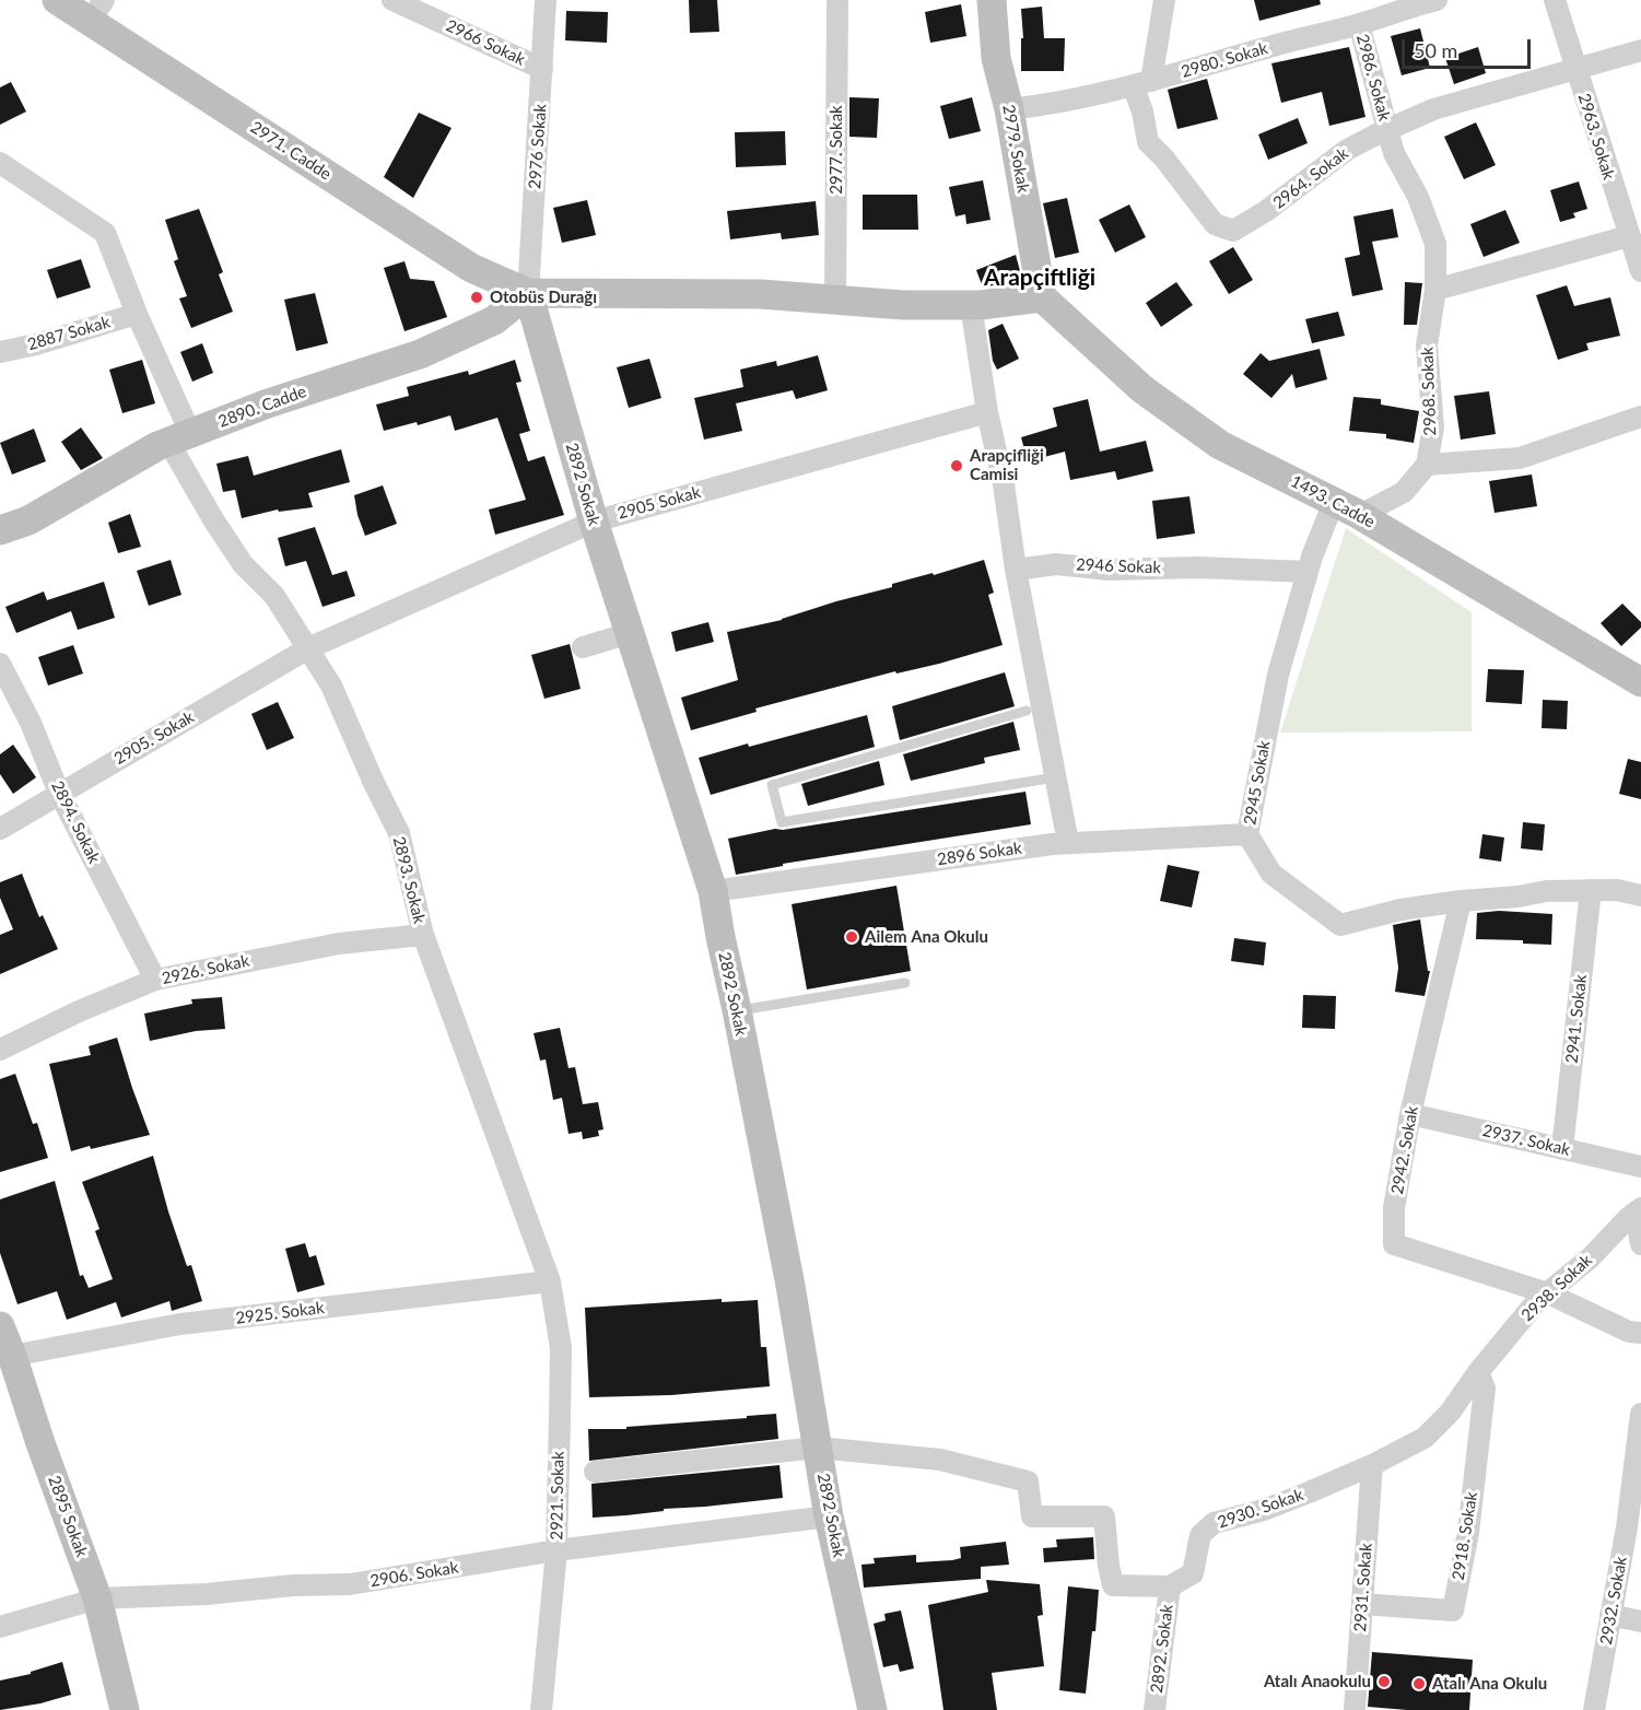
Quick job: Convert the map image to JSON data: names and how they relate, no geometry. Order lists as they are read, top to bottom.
{
  "streets": {
    "street": [
      "2966 Sokak",
      "2980. Sokak",
      "2986. Sokak",
      "2963. Sokak",
      "2976 Sokak",
      "2979. Sokak",
      "2977. Sokak",
      "2971. Cadde",
      "2964. Sokak",
      "2887 Sokak",
      "2968. Sokak",
      "2890. Cadde",
      "2892 Sokak",
      "1493. Cadde",
      "2905 Sokak",
      "2946 Sokak",
      "2905. Sokak",
      "2945 Sokak",
      "2894. Sokak",
      "2896 Sokak",
      "2893. Sokak",
      "2926. Sokak",
      "2941. Sokak",
      "2937. Sokak",
      "2942. Sokak",
      "2938. Sokak",
      "2925. Sokak",
      "2921. Sokak",
      "2930. Sokak",
      "2895 Sokak",
      "2918. Sokak",
      "2906. Sokak",
      "2931. Sokak",
      "2932. Sokak",
      "2892. Sokak"
    ]
  },
  "crossings": [
    ["2966 Sokak", "2976 Sokak"],
    ["2980. Sokak", "2986. Sokak"],
    ["2980. Sokak", "2979. Sokak"],
    ["2980. Sokak", "2964. Sokak"],
    ["2986. Sokak", "2964. Sokak"],
    ["2986. Sokak", "2968. Sokak"],
    ["2963. Sokak", "2964. Sokak"],
    ["2976 Sokak", "2971. Cadde"],
    ["2976 Sokak", "2890. Cadde"],
    ["2976 Sokak", "2892 Sokak"],
    ["2979. Sokak", "1493. Cadde"],
    ["2971. Cadde", "2890. Cadde"],
    ["2971. Cadde", "2892 Sokak"],
    ["2887 Sokak", "2893. Sokak"],
    ["2890. Cadde", "2892 Sokak"],
    ["2890. Cadde", "2893. Sokak"],
    ["2892 Sokak", "2905 Sokak"],
    ["2892 Sokak", "2896 Sokak"],
    ["2892 Sokak", "2906. Sokak"],
    ["1493. Cadde", "2945 Sokak"],
    ["2905 Sokak", "2905. Sokak"],
    ["2905 Sokak", "2893. Sokak"],
    ["2946 Sokak", "2945 Sokak"],
    ["2905. Sokak", "2894. Sokak"],
    ["2905. Sokak", "2893. Sokak"],
    ["2945 Sokak", "2896 Sokak"],
    ["2945 Sokak", "2941. Sokak"],
    ["2945 Sokak", "2942. Sokak"],
    ["2894. Sokak", "2926. Sokak"],
    ["2893. Sokak", "2926. Sokak"],
    ["2893. Sokak", "2925. Sokak"],
    ["2893. Sokak", "2921. Sokak"],
    ["2941. Sokak", "2937. Sokak"],
    ["2937. Sokak", "2942. Sokak"],
    ["2942. Sokak", "2938. Sokak"],
    ["2938. Sokak", "2930. Sokak"],
    ["2938. Sokak", "2918. Sokak"],
    ["2925. Sokak", "2921. Sokak"],
    ["2925. Sokak", "2895 Sokak"],
    ["2921. Sokak", "2906. Sokak"],
    ["2930. Sokak", "2918. Sokak"],
    ["2930. Sokak", "2931. Sokak"],
    ["2930. Sokak", "2892. Sokak"],
    ["2895 Sokak", "2906. Sokak"],
    ["2918. Sokak", "2931. Sokak"]
  ],
  "districts": ["Arapçiftliği"],
  "places": [
    "Otobüs Durağı",
    "Arapçifliği Camisi",
    "Ailem Ana Okulu",
    "Atalı Anaokulu",
    "Atalı Ana Okulu"
  ],
  "scale_bar": "50 m"
}
